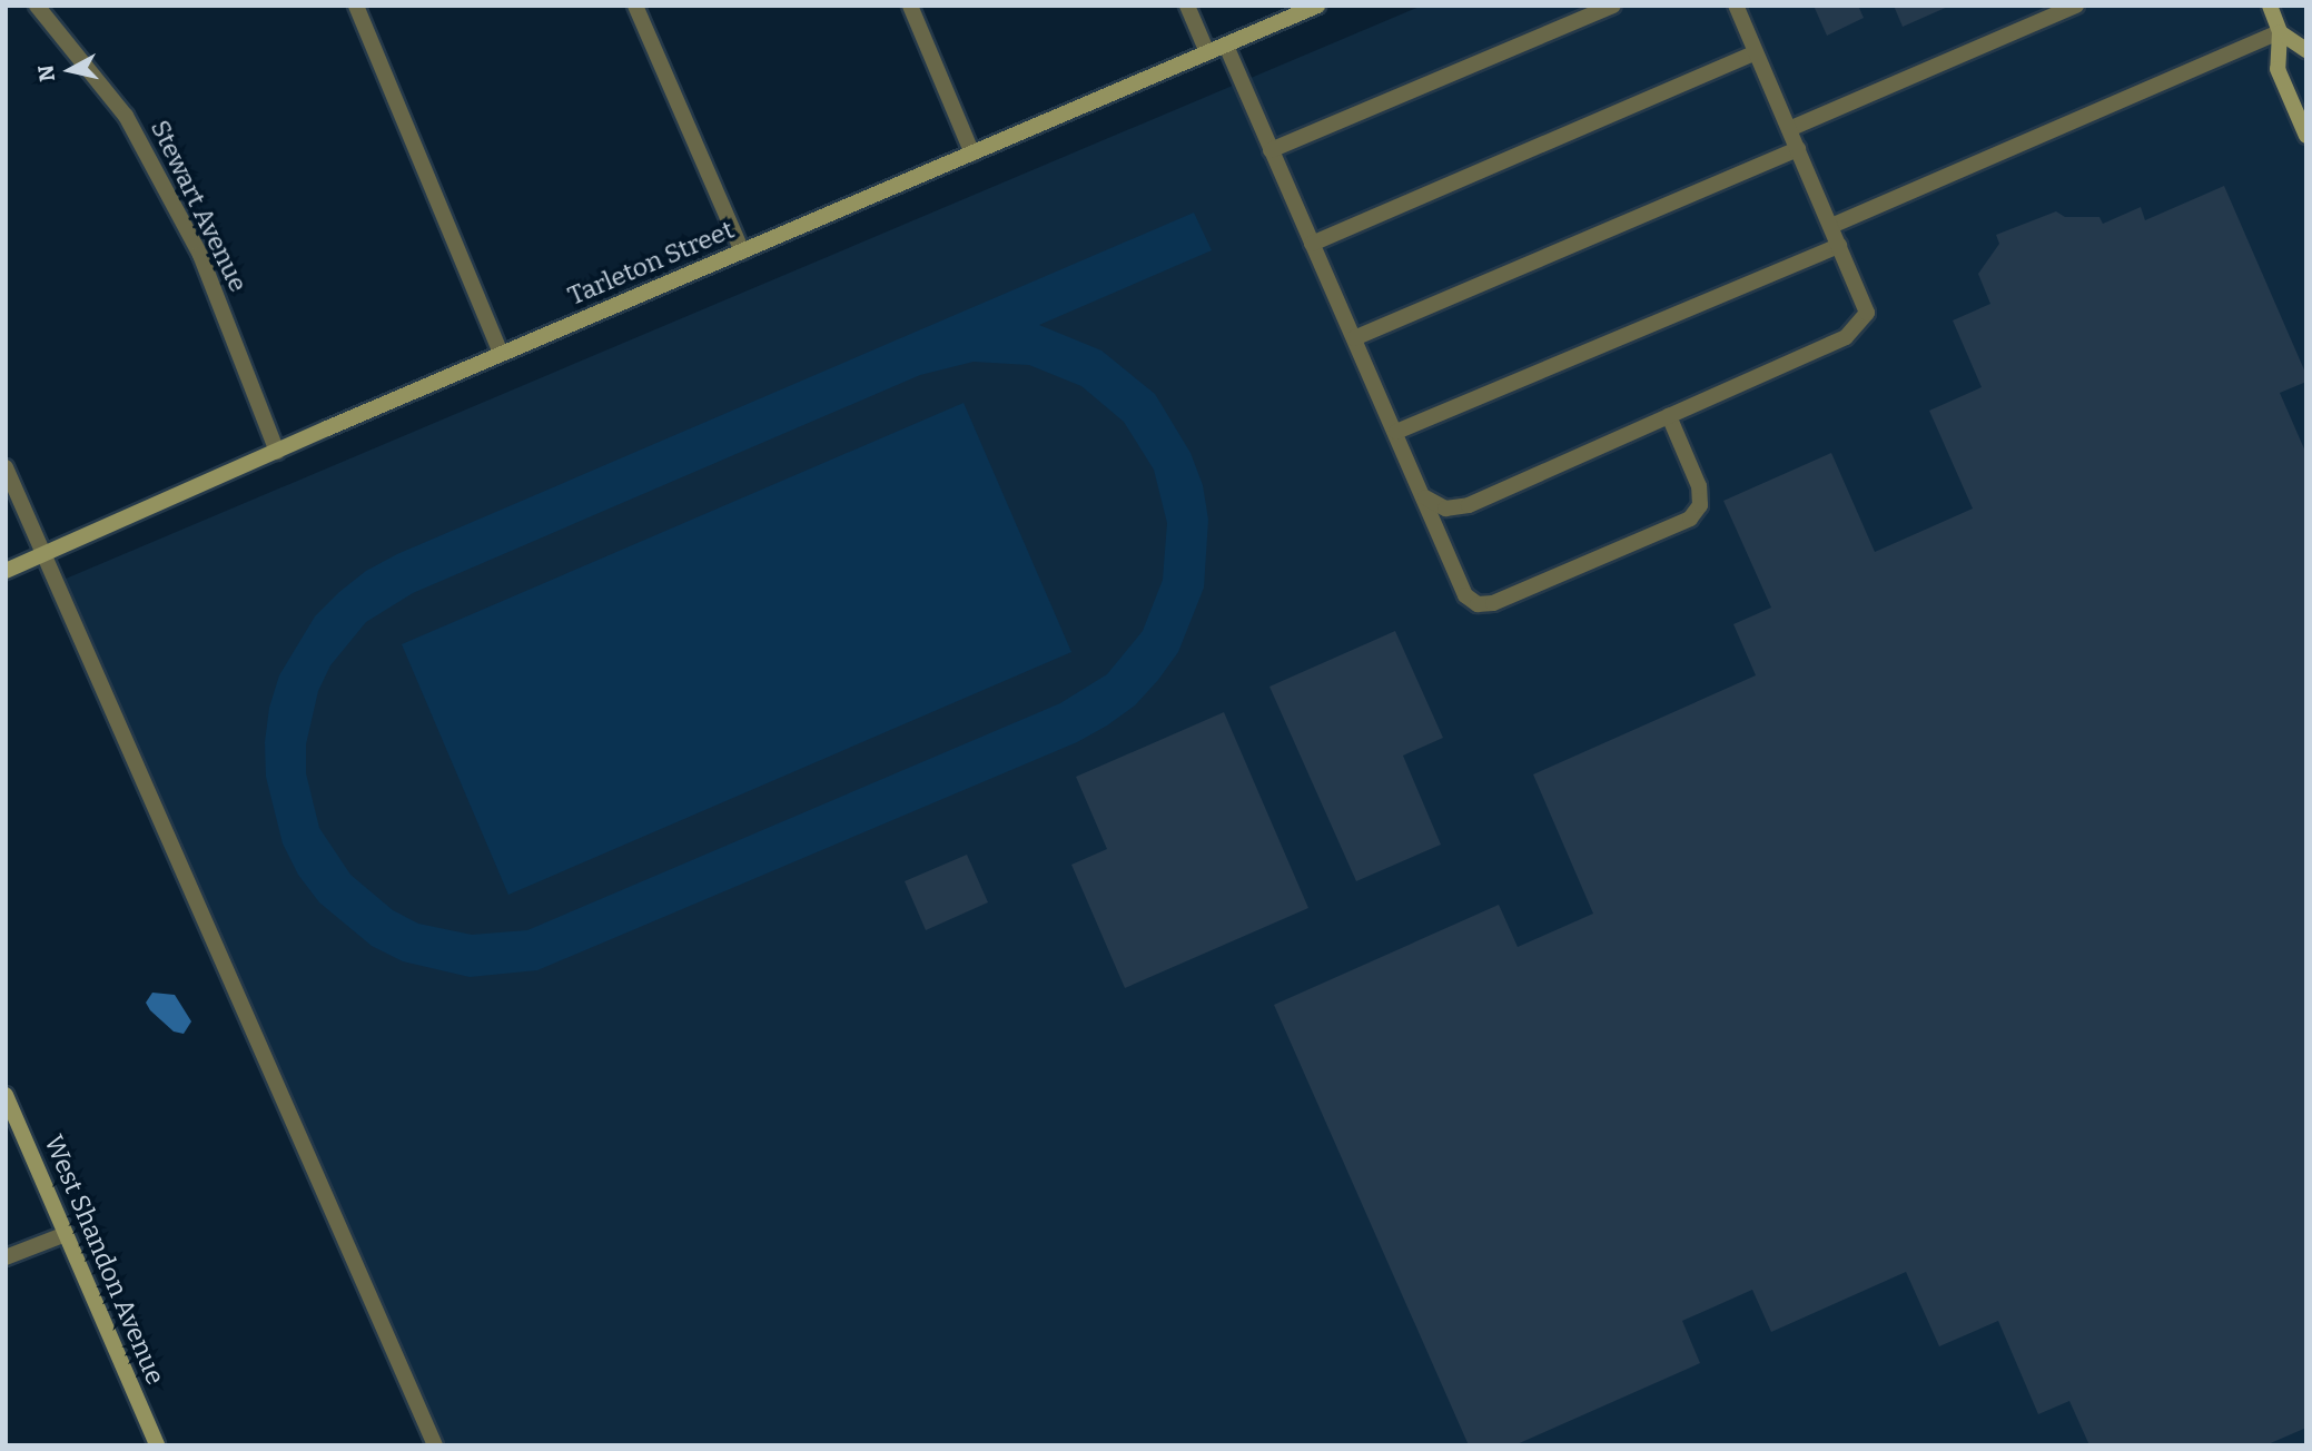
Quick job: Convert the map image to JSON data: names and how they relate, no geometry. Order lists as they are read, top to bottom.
{
  "streets": {
    "street": ["Stewart Avenue", "Tarleton Street", "West Shandon Avenue"]
  },
  "crossings": [
    ["Stewart Avenue", "Tarleton Street"]
  ],
  "north": "left"
}
